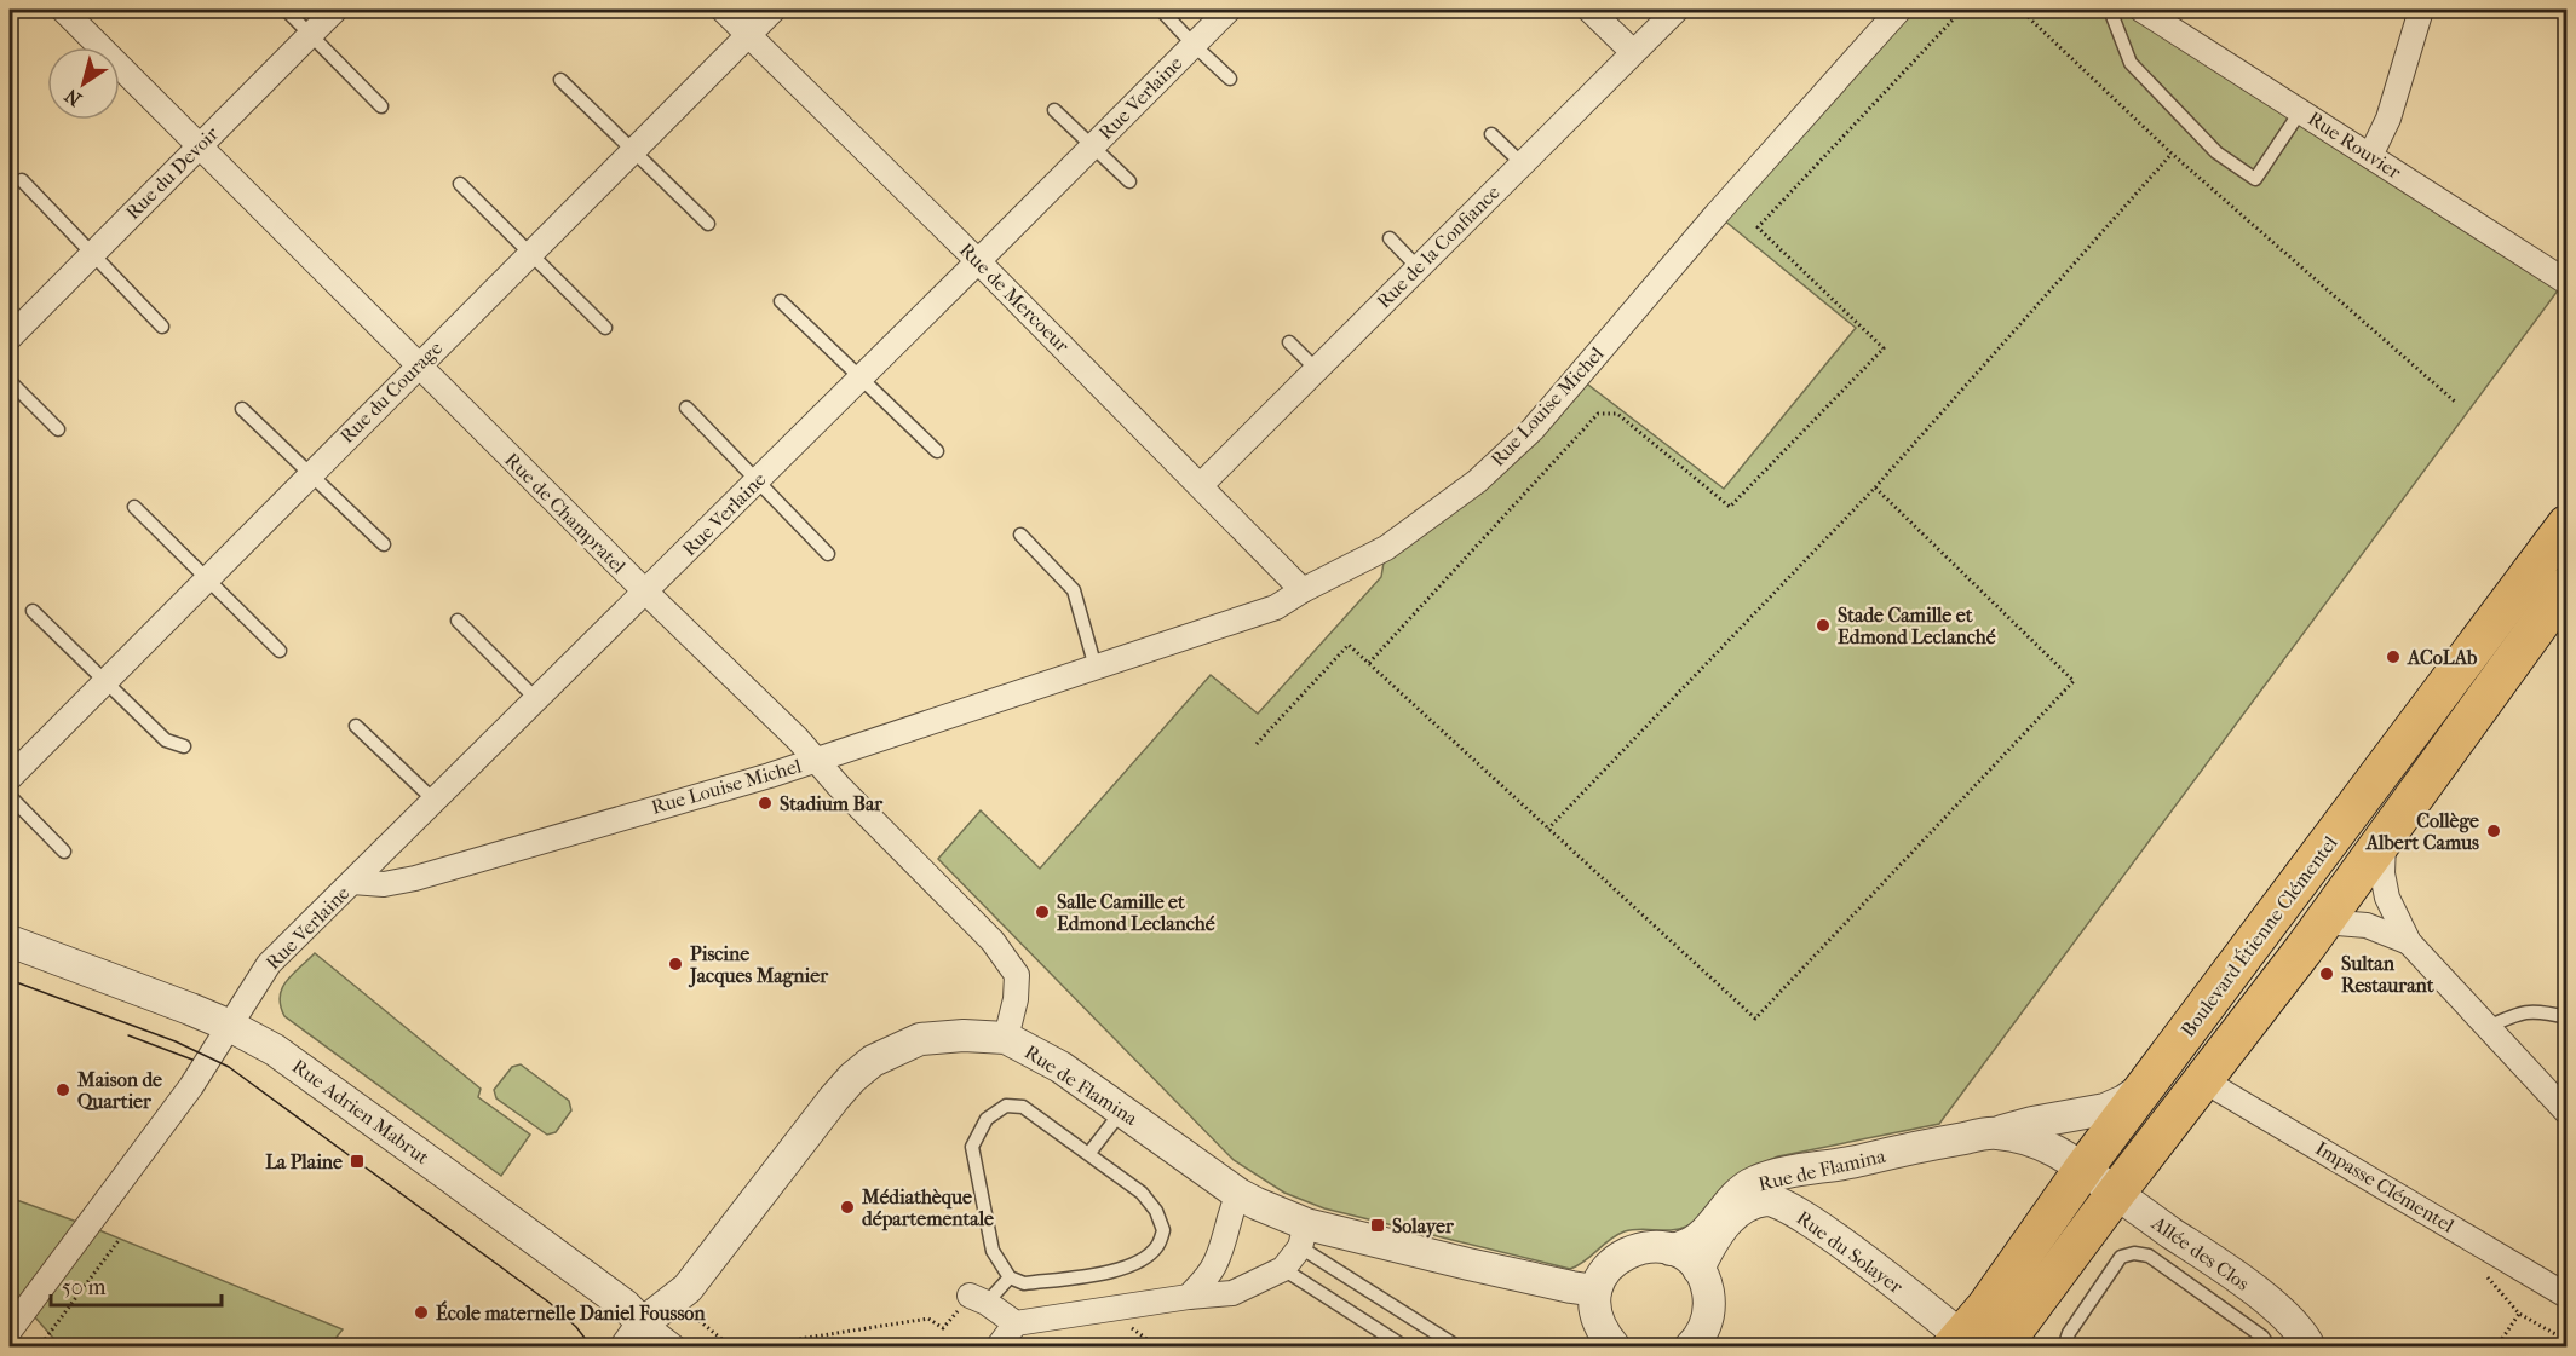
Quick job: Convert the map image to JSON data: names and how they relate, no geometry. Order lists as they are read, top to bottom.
{
  "streets": {
    "main road": ["Boulevard Étienne Clémentel"],
    "street": [
      "Rue Verlaine",
      "Rue Rouvier",
      "Rue du Devoir",
      "Rue de la Confiance",
      "Rue de Mercoeur",
      "Rue du Courage",
      "Rue Louise Michel",
      "Rue de Champratel",
      "Rue de Flamina",
      "Rue Adrien Mabrut",
      "Impasse Clémentel",
      "Rue du Solayer",
      "Allée des Clos"
    ]
  },
  "crossings": [
    ["Rue Verlaine", "Rue de Mercoeur"],
    ["Rue Verlaine", "Rue Louise Michel"],
    ["Rue Verlaine", "Rue de Champratel"],
    ["Rue Verlaine", "Rue Adrien Mabrut"],
    ["Rue du Devoir", "Rue de Champratel"],
    ["Rue de la Confiance", "Rue de Mercoeur"],
    ["Rue de Mercoeur", "Rue du Courage"],
    ["Rue de Mercoeur", "Rue Louise Michel"],
    ["Rue du Courage", "Rue de Champratel"],
    ["Rue Louise Michel", "Rue de Champratel"],
    ["Rue de Champratel", "Rue de Flamina"],
    ["Boulevard Étienne Clémentel", "Rue de Flamina"],
    ["Boulevard Étienne Clémentel", "Rue du Solayer"],
    ["Boulevard Étienne Clémentel", "Allée des Clos"],
    ["Rue de Flamina", "Rue Adrien Mabrut"],
    ["Rue de Flamina", "Allée des Clos"]
  ],
  "places": {
    "other": [
      "Stade Camille et Edmond Leclanché",
      "ACoLAb",
      "Stadium Bar",
      "Collège Albert Camus",
      "Salle Camille et Edmond Leclanché",
      "Piscine Jacques Magnier",
      "Sultan Restaurant",
      "Maison de Quartier",
      "Médiathèque départementale",
      "École maternelle Daniel Fousson"
    ],
    "transit": ["La Plaine", "Solayer"]
  },
  "scale_bar": "50 m",
  "north": "bottom left"
}
